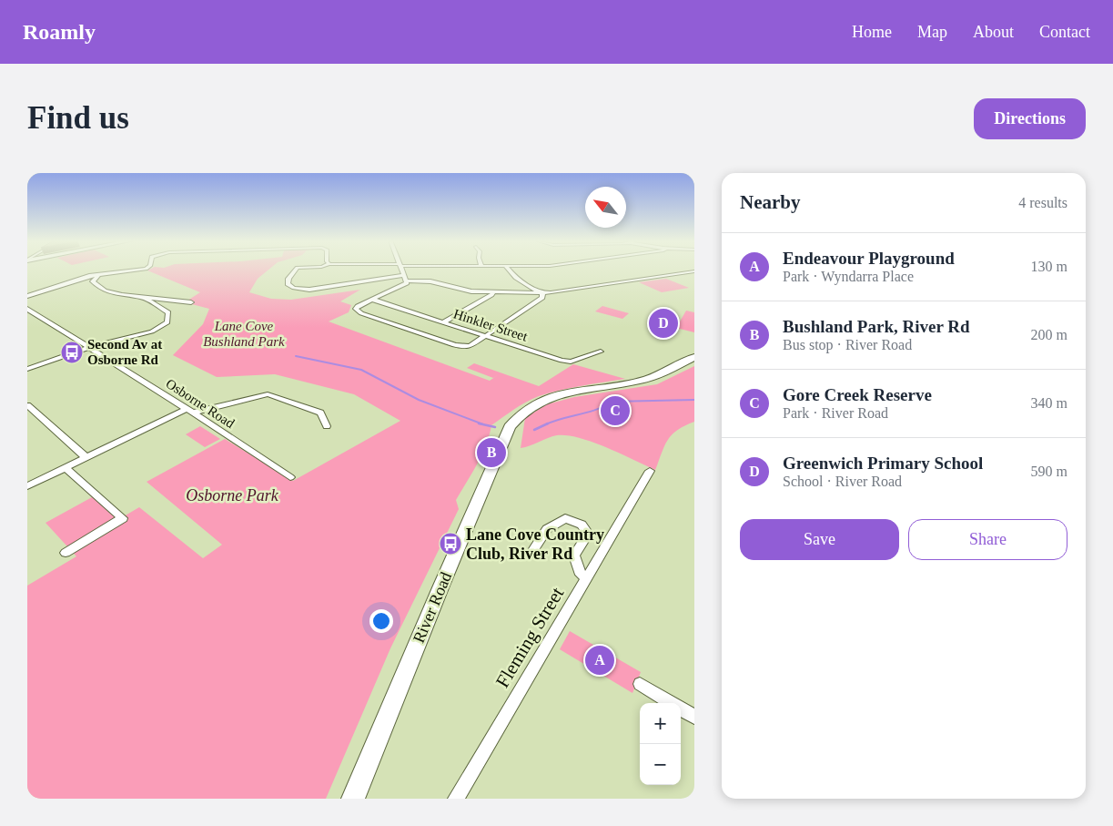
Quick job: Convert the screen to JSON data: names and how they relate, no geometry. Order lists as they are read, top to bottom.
{
  "streets": {
    "main road": ["River Road"],
    "street": ["Hinkler Street", "Osborne Road", "Fleming Street"]
  },
  "parks": ["Lane Cove Bushland Park", "Osborne Park"],
  "places": {
    "bus stop": ["Second Av at Osborne Rd", "Lane Cove Country Club, River Rd"]
  },
  "north": "top left",
  "page": {
    "header": "Roamly",
    "nav": [
      "Home",
      "Map",
      "About",
      "Contact"
    ],
    "buttons": [
      "Directions",
      ["Save", "Share"]
    ],
    "title": "Find us",
    "heading": ["Nearby", "4 results"],
    "list": [
      {
        "mark": "A",
        "name": "Endeavour Playground",
        "note": "Park · Wyndarra Place",
        "value": "130 m"
      },
      {
        "mark": "B",
        "name": "Bushland Park, River Rd",
        "note": "Bus stop · River Road",
        "value": "200 m"
      },
      {
        "mark": "C",
        "name": "Gore Creek Reserve",
        "note": "Park · River Road",
        "value": "340 m"
      },
      {
        "mark": "D",
        "name": "Greenwich Primary School",
        "note": "School · River Road",
        "value": "590 m"
      }
    ],
    "pins": [
      "D",
      "C",
      "B",
      "A"
    ],
    "map_buttons": ["+", "−"]
  }
}
